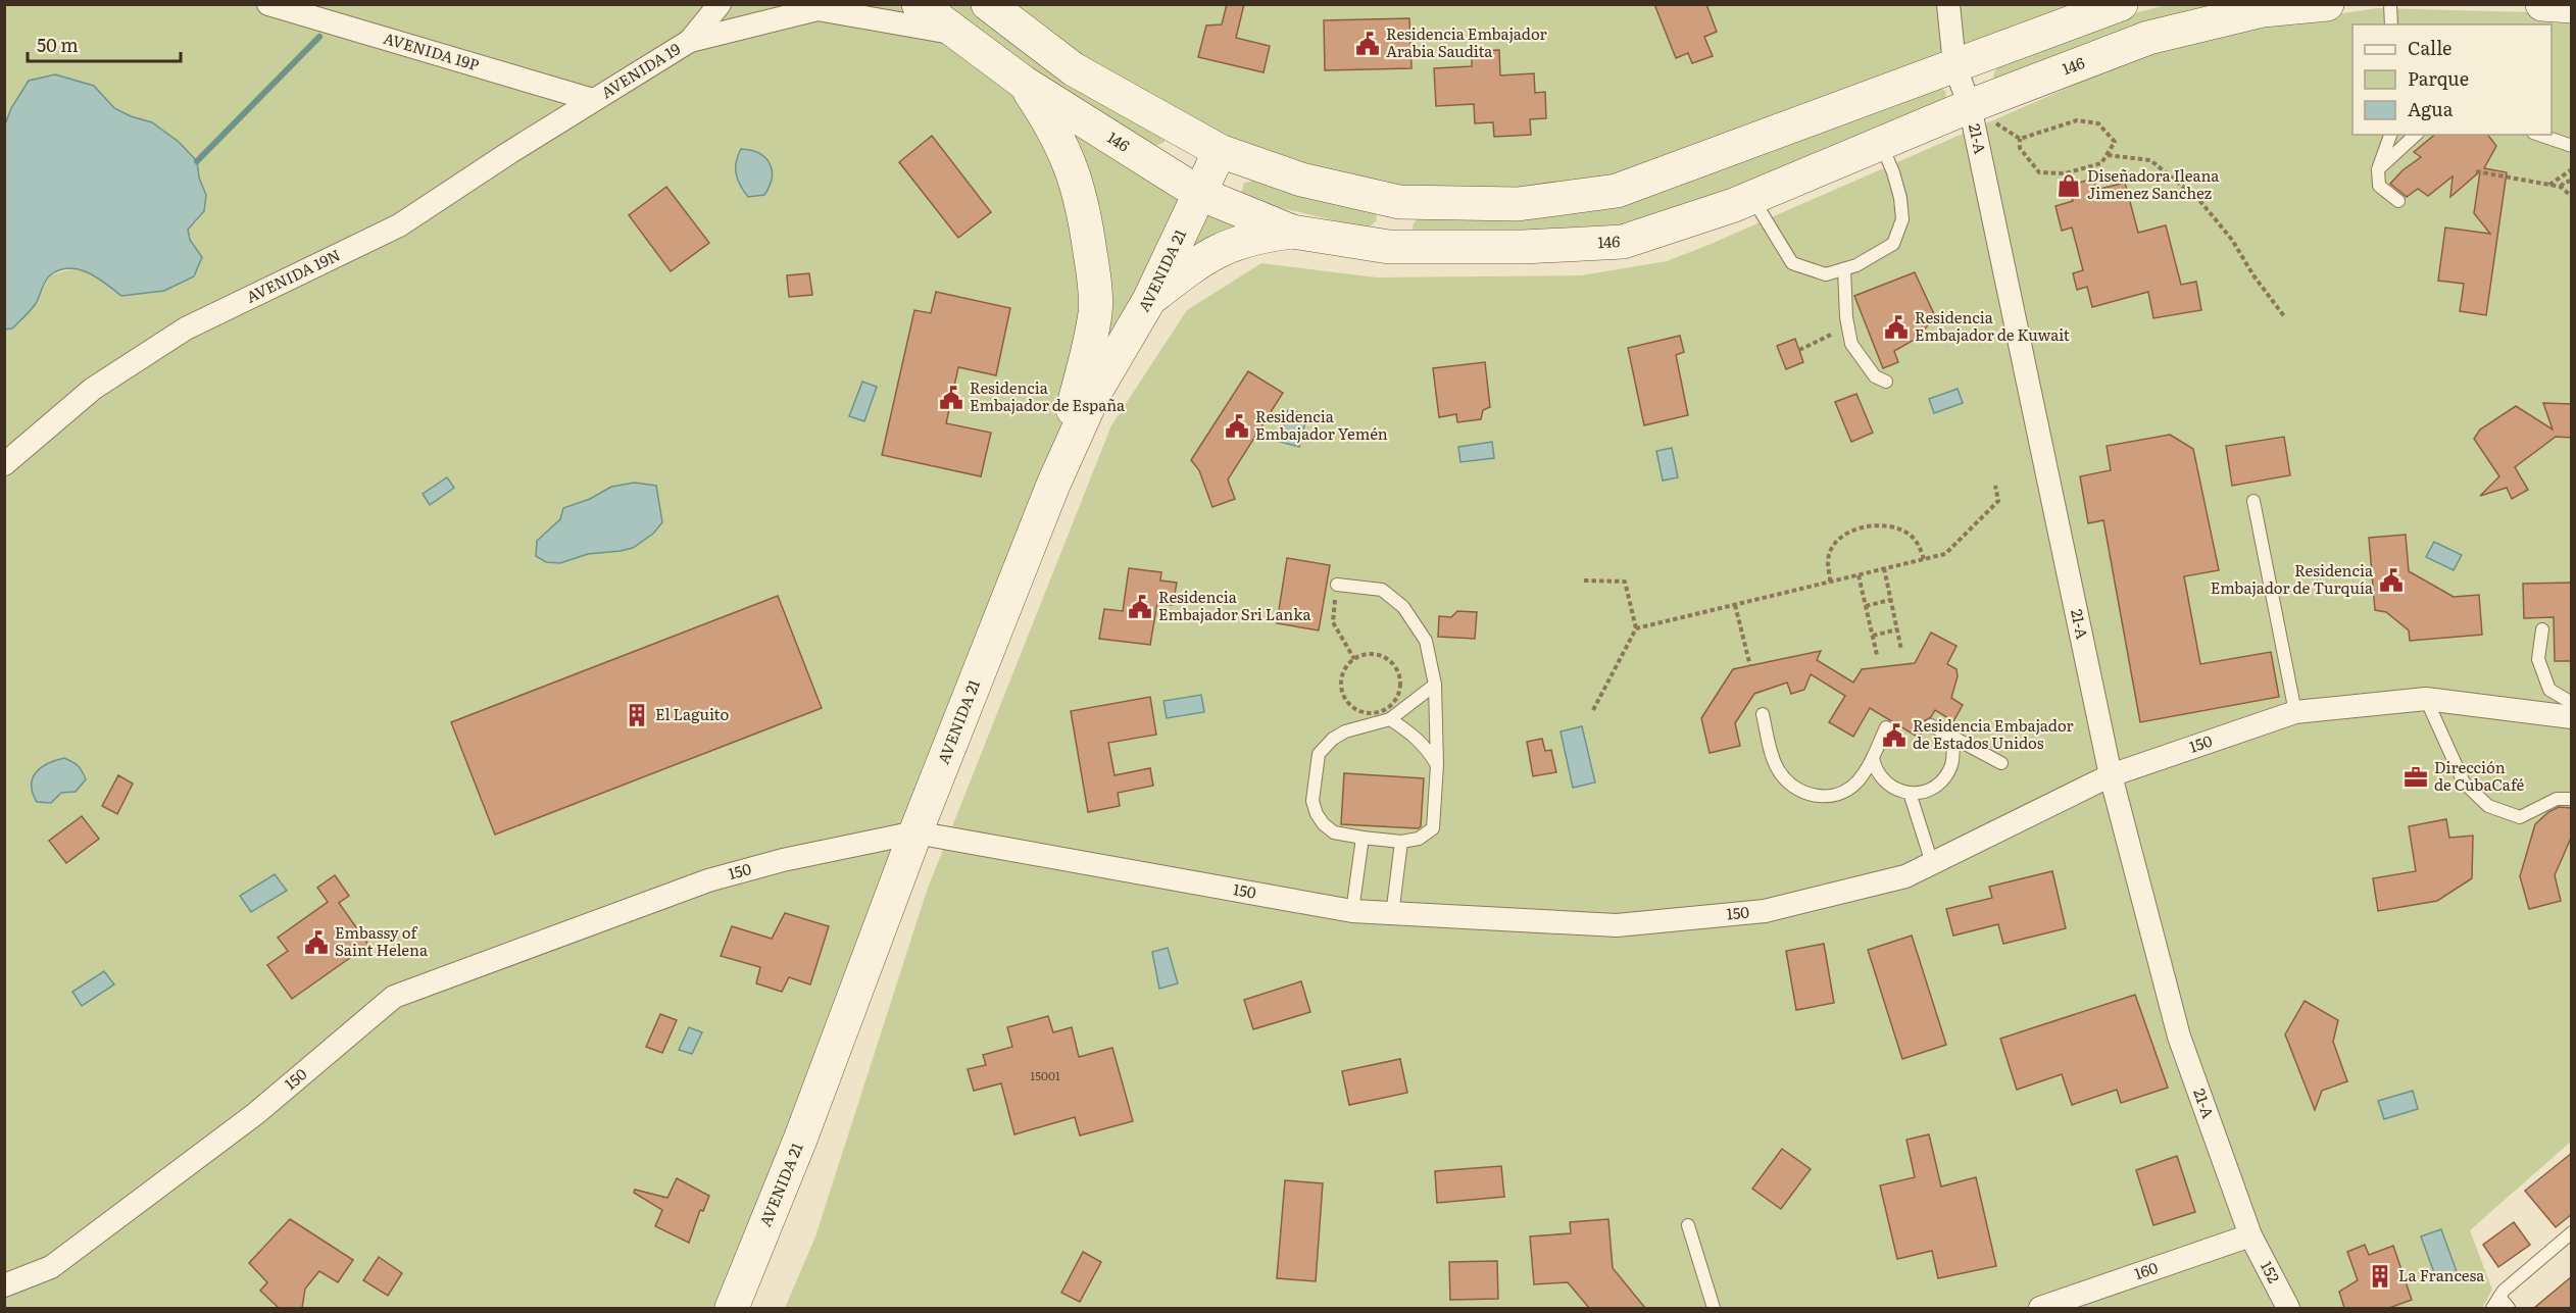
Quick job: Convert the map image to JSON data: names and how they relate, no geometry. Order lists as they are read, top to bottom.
{
  "streets": {
    "main road": ["146", "AVENIDA 21"],
    "street": [
      "AVENIDA 19P",
      "AVENIDA 19",
      "21-A",
      "AVENIDA 19N",
      "150",
      "160",
      "152"
    ]
  },
  "crossings": [
    ["AVENIDA 19P", "AVENIDA 19"],
    ["AVENIDA 19P", "AVENIDA 19N"],
    ["146", "AVENIDA 19"],
    ["146", "21-A"],
    ["146", "AVENIDA 21"],
    ["AVENIDA 19", "AVENIDA 19N"],
    ["21-A", "150"],
    ["21-A", "160"],
    ["21-A", "152"],
    ["AVENIDA 21", "150"],
    ["160", "152"]
  ],
  "places": {
    "public building": [
      "Residencia Embajador Arabia Saudita",
      "Residencia Embajador de Kuwait",
      "Residencia Embajador de España",
      "Residencia Embajador Yemén",
      "Residencia Embajador de Turquía",
      "Residencia Embajador Sri Lanka",
      "Residencia Embajador de Estados Unidos",
      "Embassy of Saint Helena"
    ],
    "shop": ["Diseñadora Ileana Jimenez Sanchez"],
    "building": ["El Laguito", "La Francesa"],
    "office": ["Dirección de CubaCafé"]
  },
  "house_numbers": ["15001"],
  "legend": ["Calle", "Parque", "Agua"],
  "scale_bar": "50 m"
}
